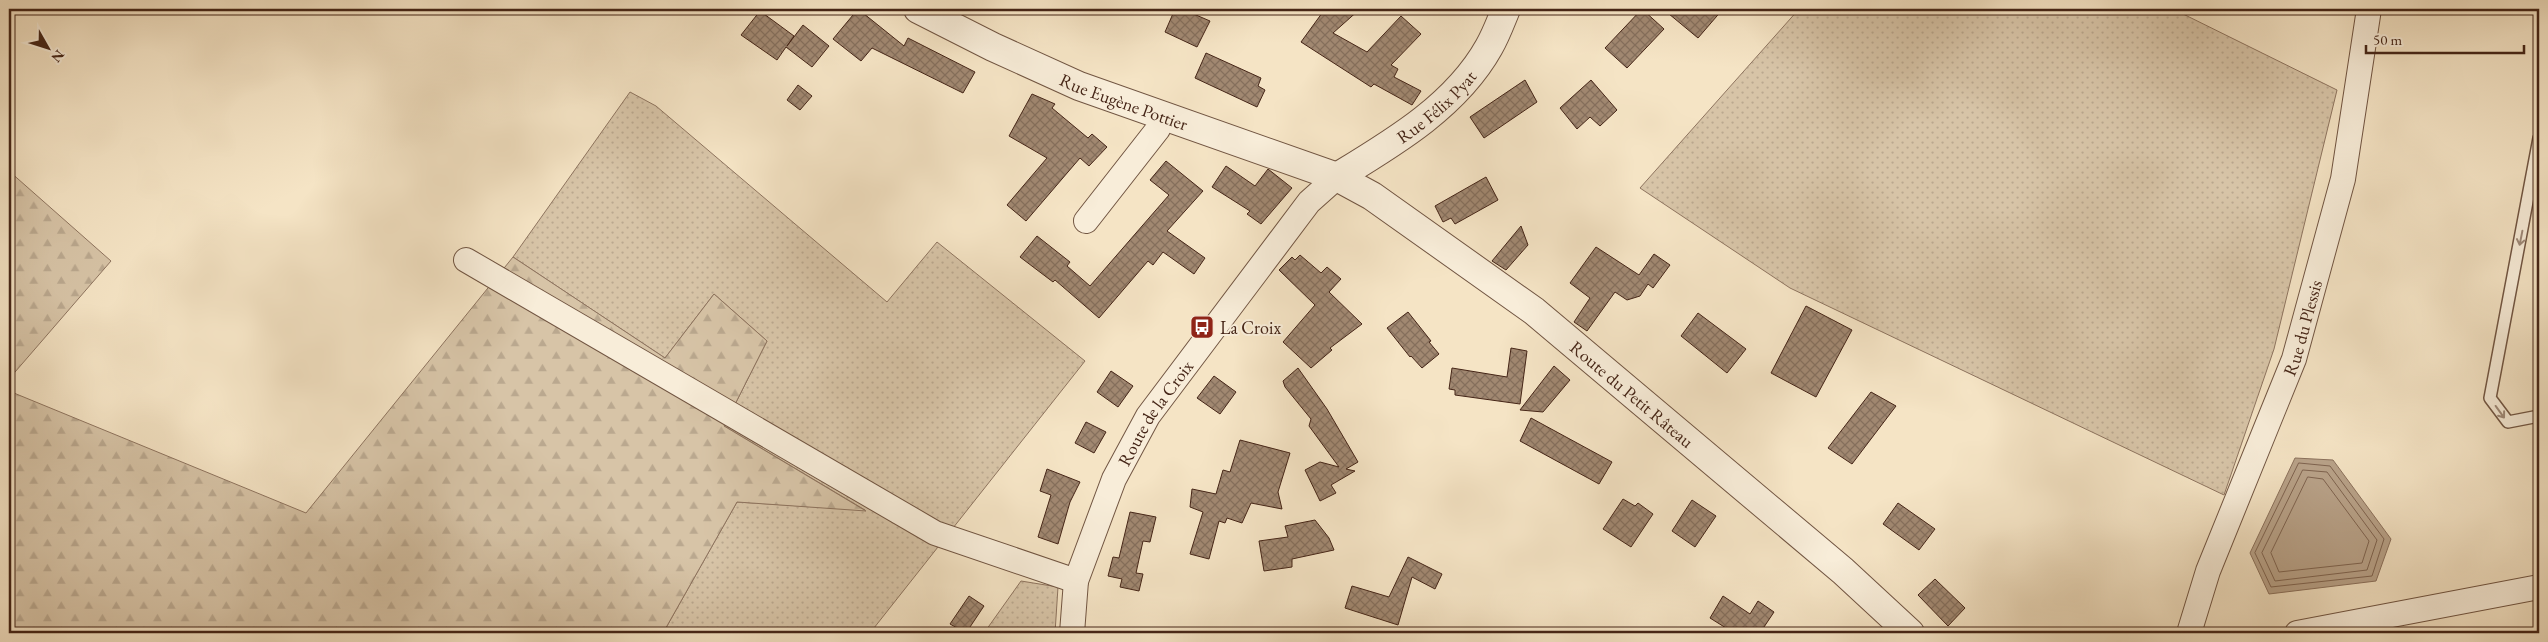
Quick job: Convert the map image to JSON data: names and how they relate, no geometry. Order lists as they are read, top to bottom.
{
  "streets": {
    "street": [
      "Rue Eugène Pottier",
      "Rue Félix Pyat",
      "Rue du Plessis",
      "Route du Petit Râteau",
      "Route de la Croix"
    ]
  },
  "crossings": [
    ["Rue Eugène Pottier", "Rue Félix Pyat"],
    ["Rue Eugène Pottier", "Route du Petit Râteau"],
    ["Rue Eugène Pottier", "Route de la Croix"],
    ["Rue Félix Pyat", "Route du Petit Râteau"],
    ["Rue Félix Pyat", "Route de la Croix"],
    ["Route du Petit Râteau", "Route de la Croix"]
  ],
  "places": {
    "bus stop": ["La Croix"]
  },
  "scale_bar": "50 m",
  "north": "bottom right"
}
